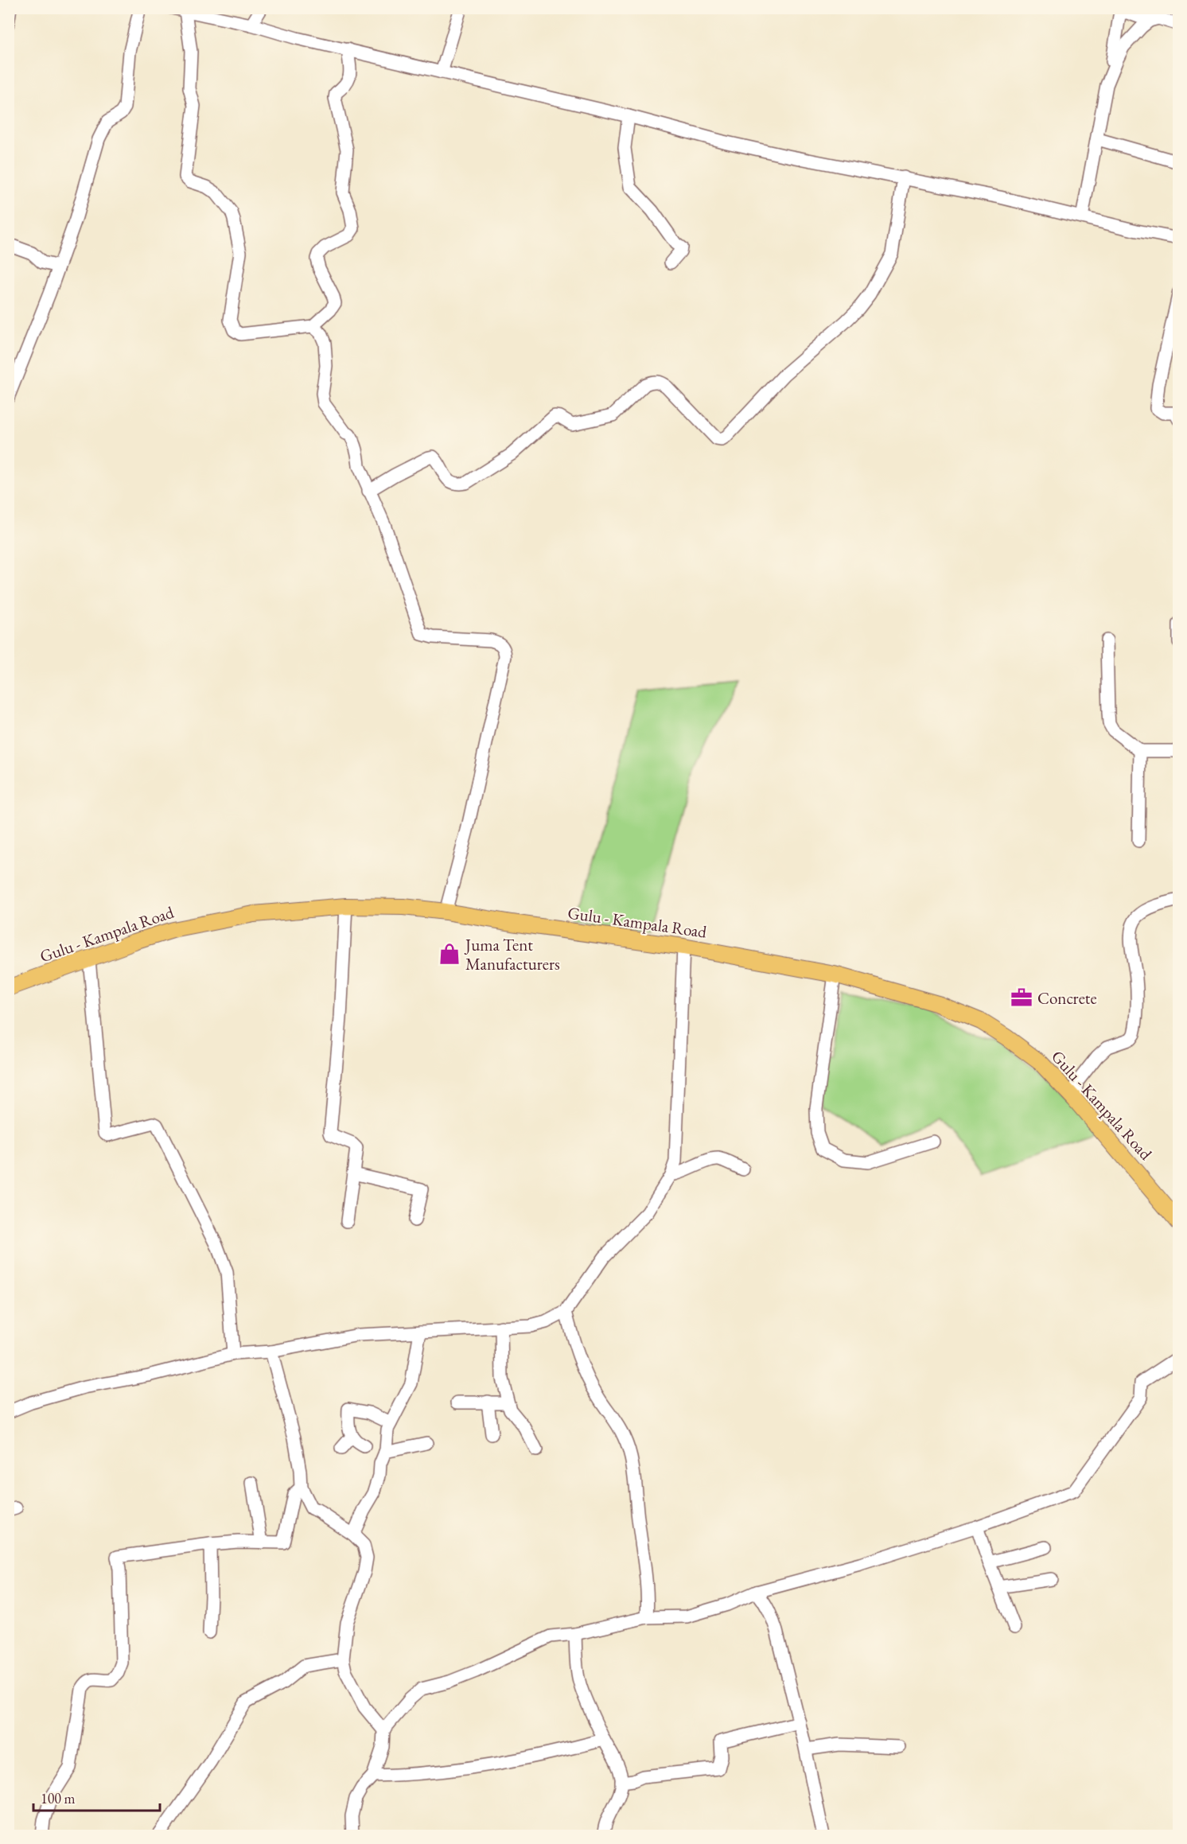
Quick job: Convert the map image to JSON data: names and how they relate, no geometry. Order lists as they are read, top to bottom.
{
  "streets": {
    "main road": ["Gulu - Kampala Road"]
  },
  "places": {
    "shop": ["Juma Tent Manufacturers"],
    "office": ["Concrete"]
  },
  "scale_bar": "100 m"
}
